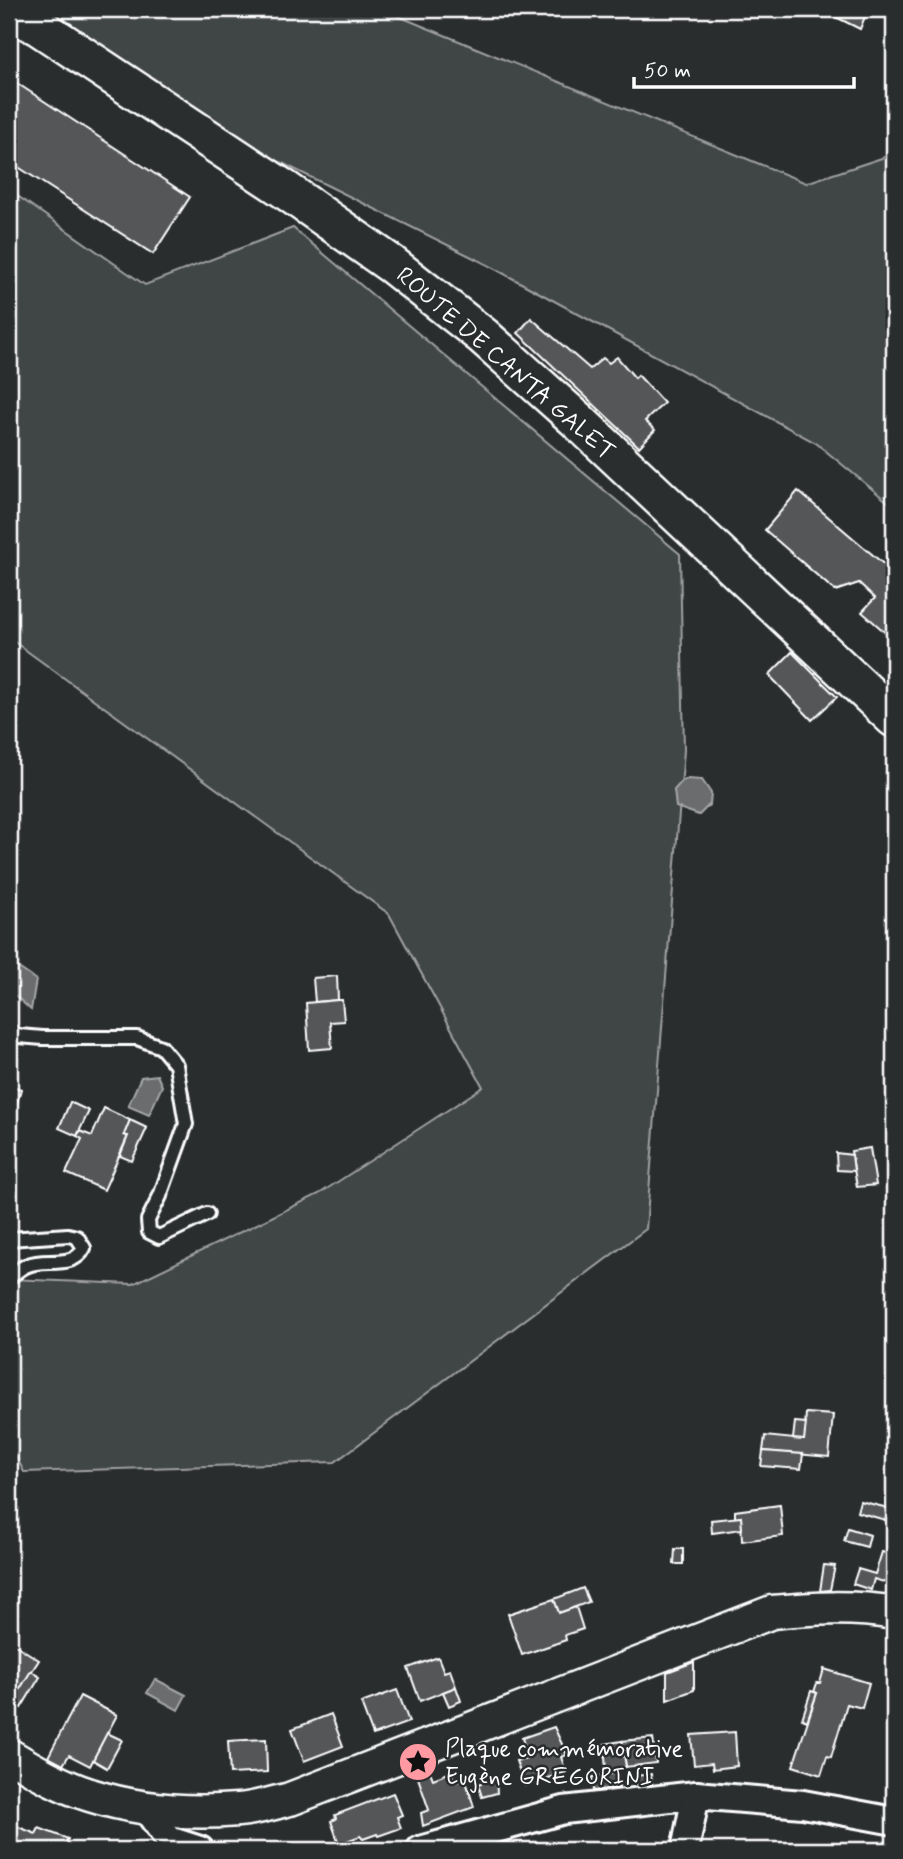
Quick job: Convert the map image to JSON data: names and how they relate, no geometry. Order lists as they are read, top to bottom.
{
  "streets": {
    "main road": ["ROUTE DE CANTA GALET"]
  },
  "places": {
    "place": ["Plaque commémorative Eugène GREGORINI"]
  },
  "scale_bar": "50 m"
}
